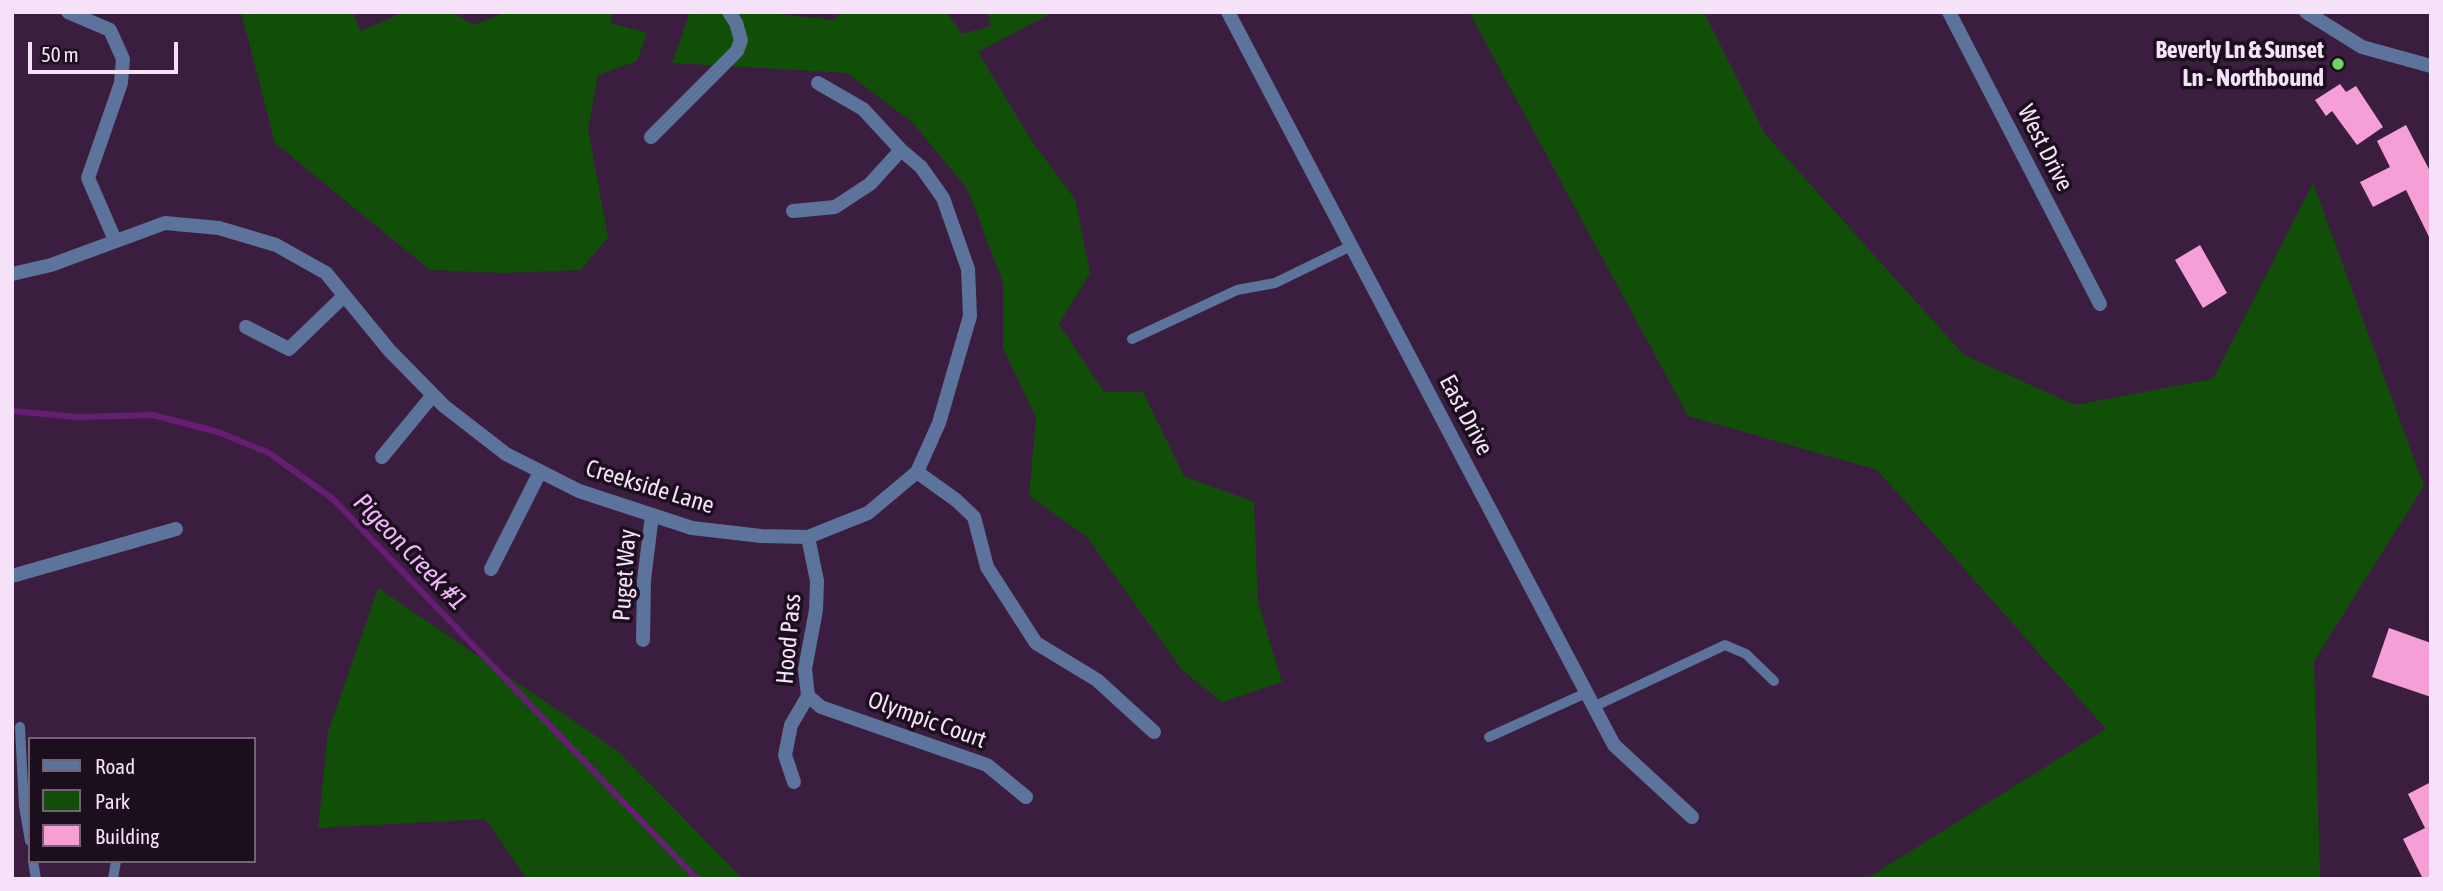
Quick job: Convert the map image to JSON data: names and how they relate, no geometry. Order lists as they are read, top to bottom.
{
  "streets": {
    "street": [
      "West Drive",
      "East Drive",
      "Creekside Lane",
      "Puget Way",
      "Hood Pass",
      "Olympic Court"
    ]
  },
  "crossings": [
    ["Creekside Lane", "Puget Way"],
    ["Creekside Lane", "Hood Pass"],
    ["Hood Pass", "Olympic Court"]
  ],
  "water": ["Pigeon Creek #1"],
  "places": ["Beverly Ln & Sunset Ln - Northbound"],
  "legend": ["Road", "Park", "Building"],
  "scale_bar": "50 m"
}
